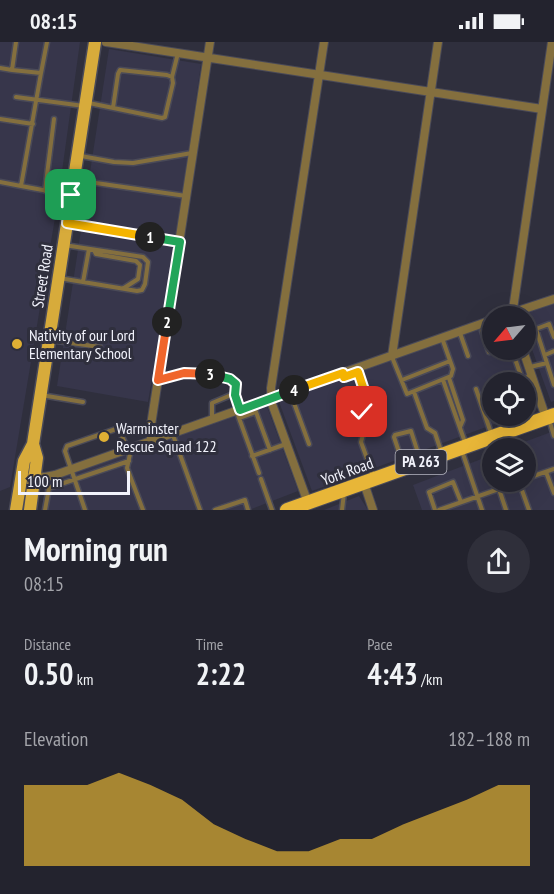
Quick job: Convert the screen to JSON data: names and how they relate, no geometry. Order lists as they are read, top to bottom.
{
  "streets": {
    "highway": ["PA 263", "York Road"],
    "main road": ["Street Road"]
  },
  "places": ["Nativity of our Lord Elementary School", "Warminster Rescue Squad 122"],
  "scale_bar": "100 m",
  "north": "bottom left",
  "page": {
    "status": "08:15",
    "pins": [
      "1",
      "2",
      "3",
      "4"
    ],
    "scale": "100 m",
    "heading": ["Morning run", "08:15"],
    "stats": [
      ["Distance", "0.50 km"],
      ["Time", "2:22"],
      ["Pace", "4:43 /km"]
    ],
    "chart": ["Elevation", "182–188 m"]
  }
}
